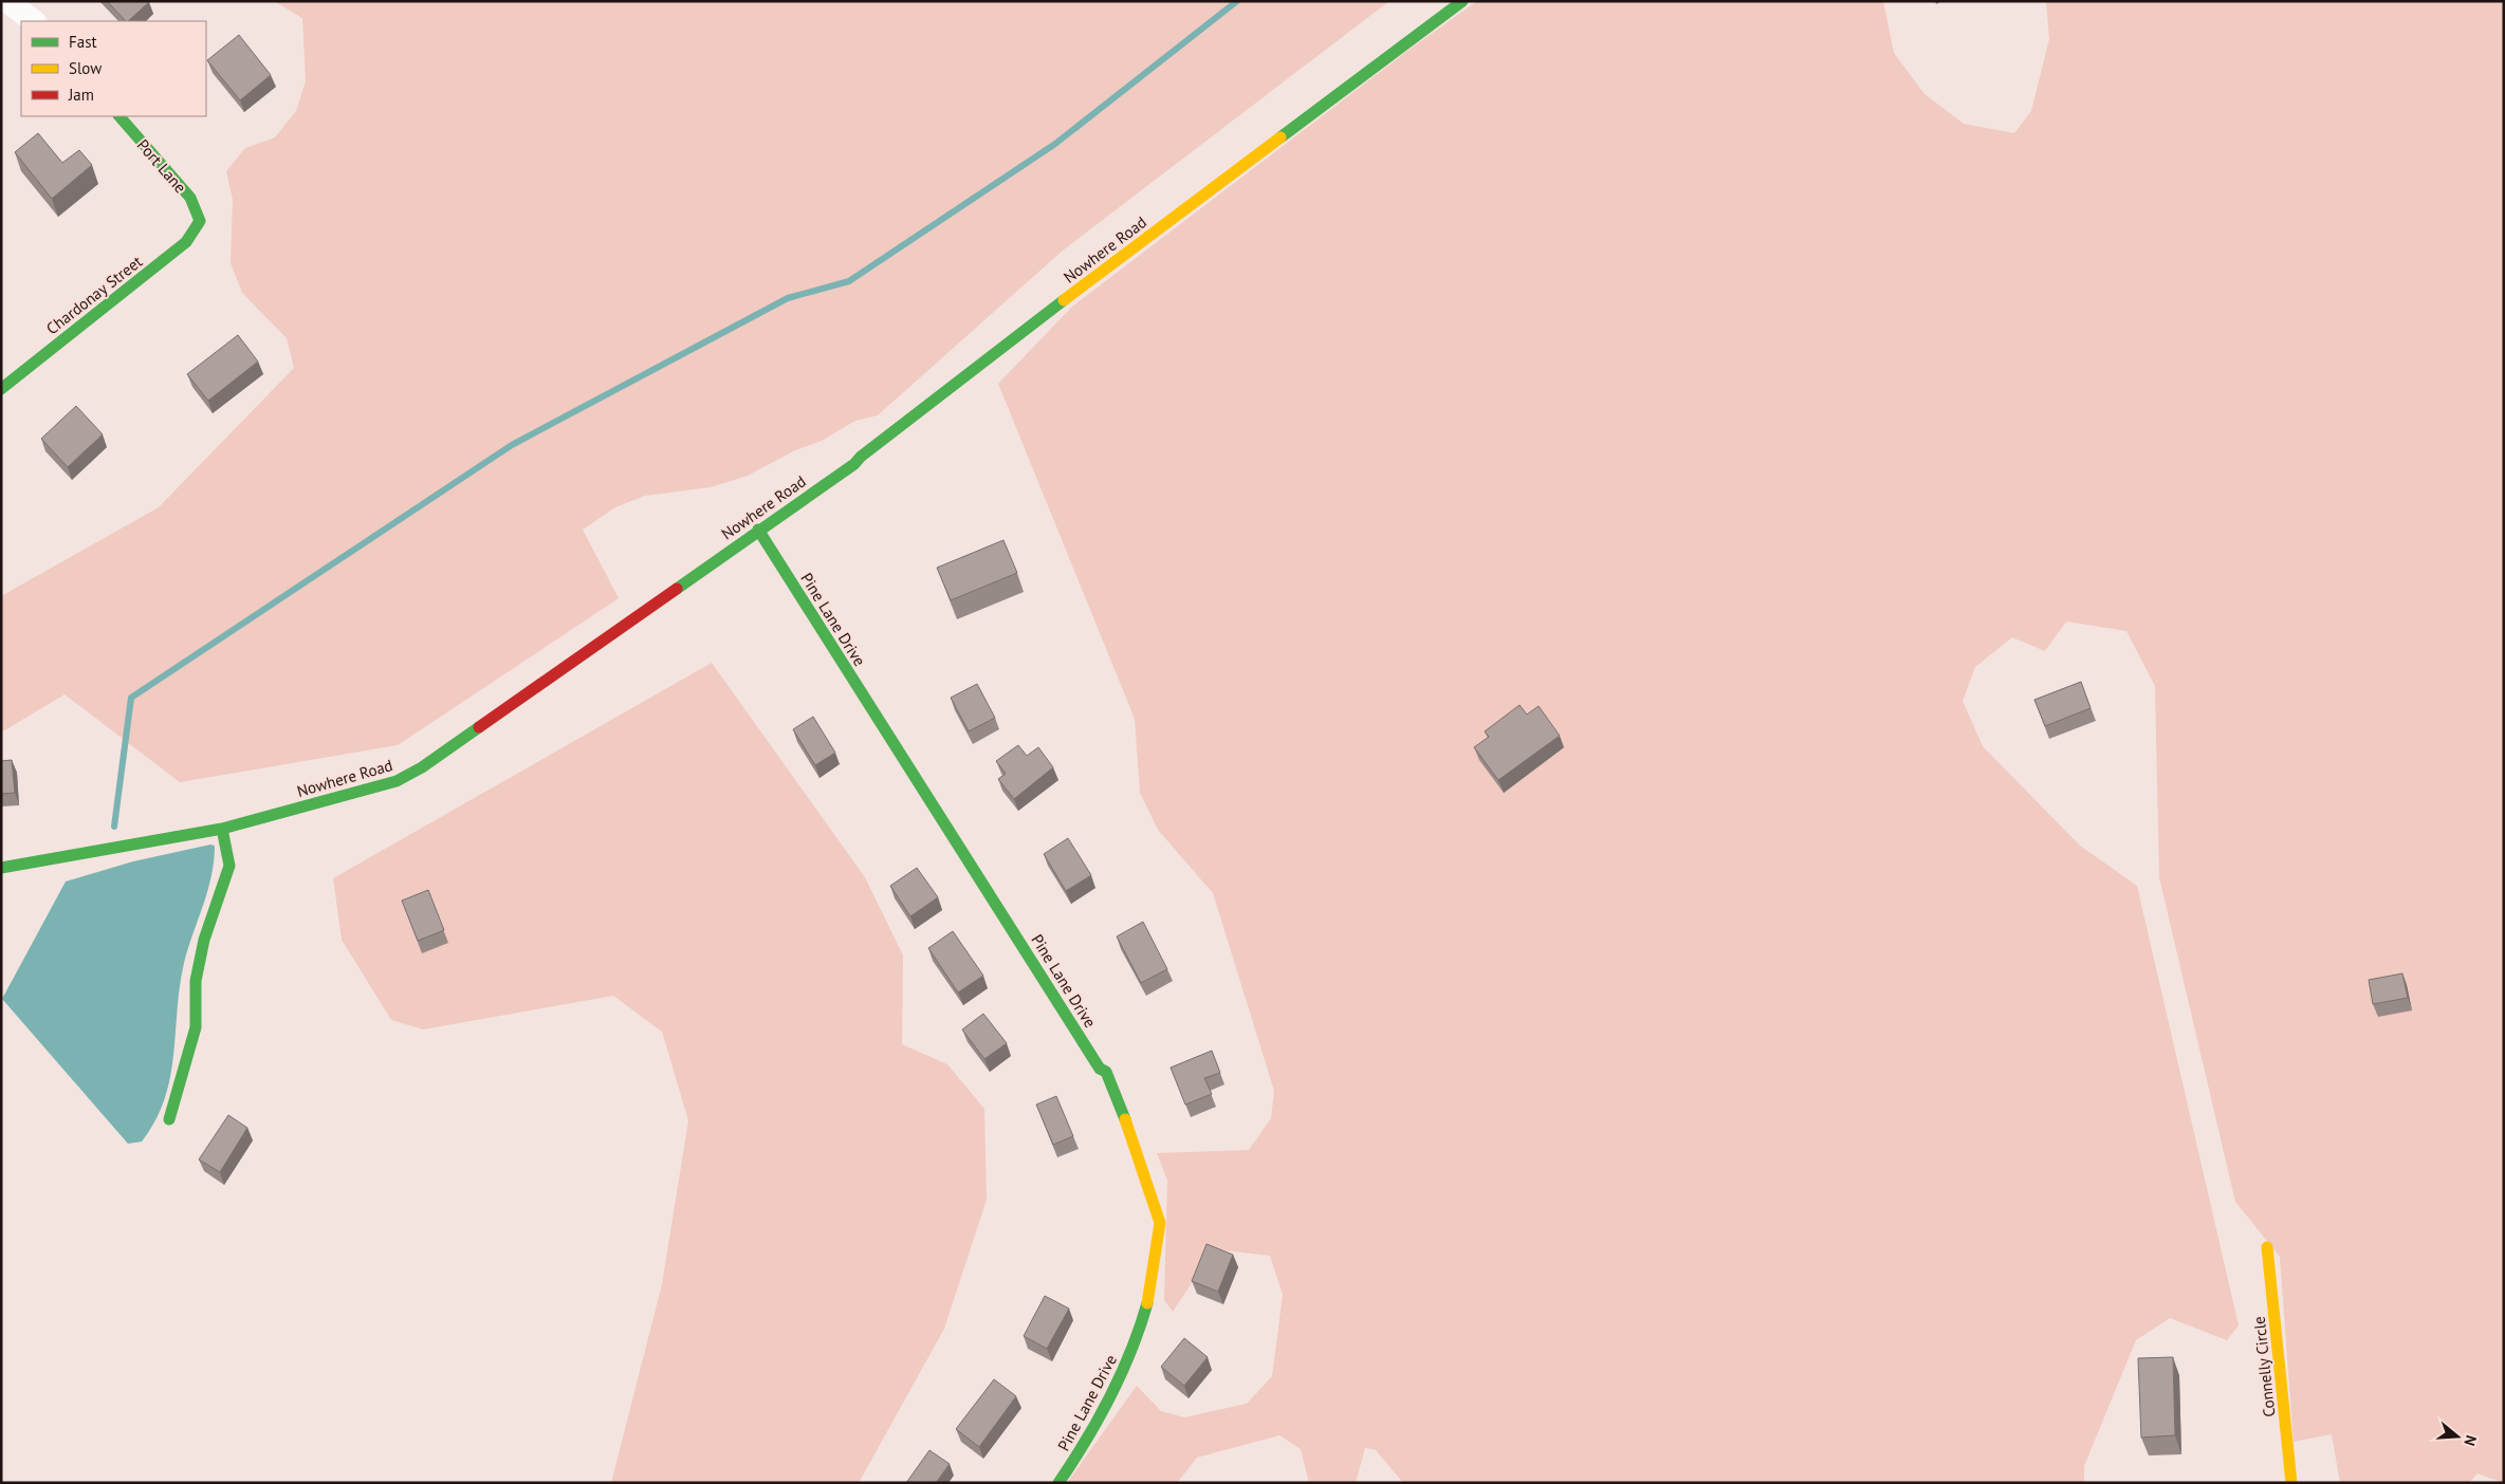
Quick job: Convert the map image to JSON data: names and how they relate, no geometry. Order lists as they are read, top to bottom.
{
  "streets": {
    "street": [
      "Port Lane",
      "Nowhere Road",
      "Chardonay Street",
      "Pine Lane Drive",
      "Connelly Circle"
    ]
  },
  "crossings": [
    ["Port Lane", "Chardonay Street"],
    ["Nowhere Road", "Pine Lane Drive"]
  ],
  "legend": ["Fast", "Slow", "Jam"],
  "north": "right"
}
